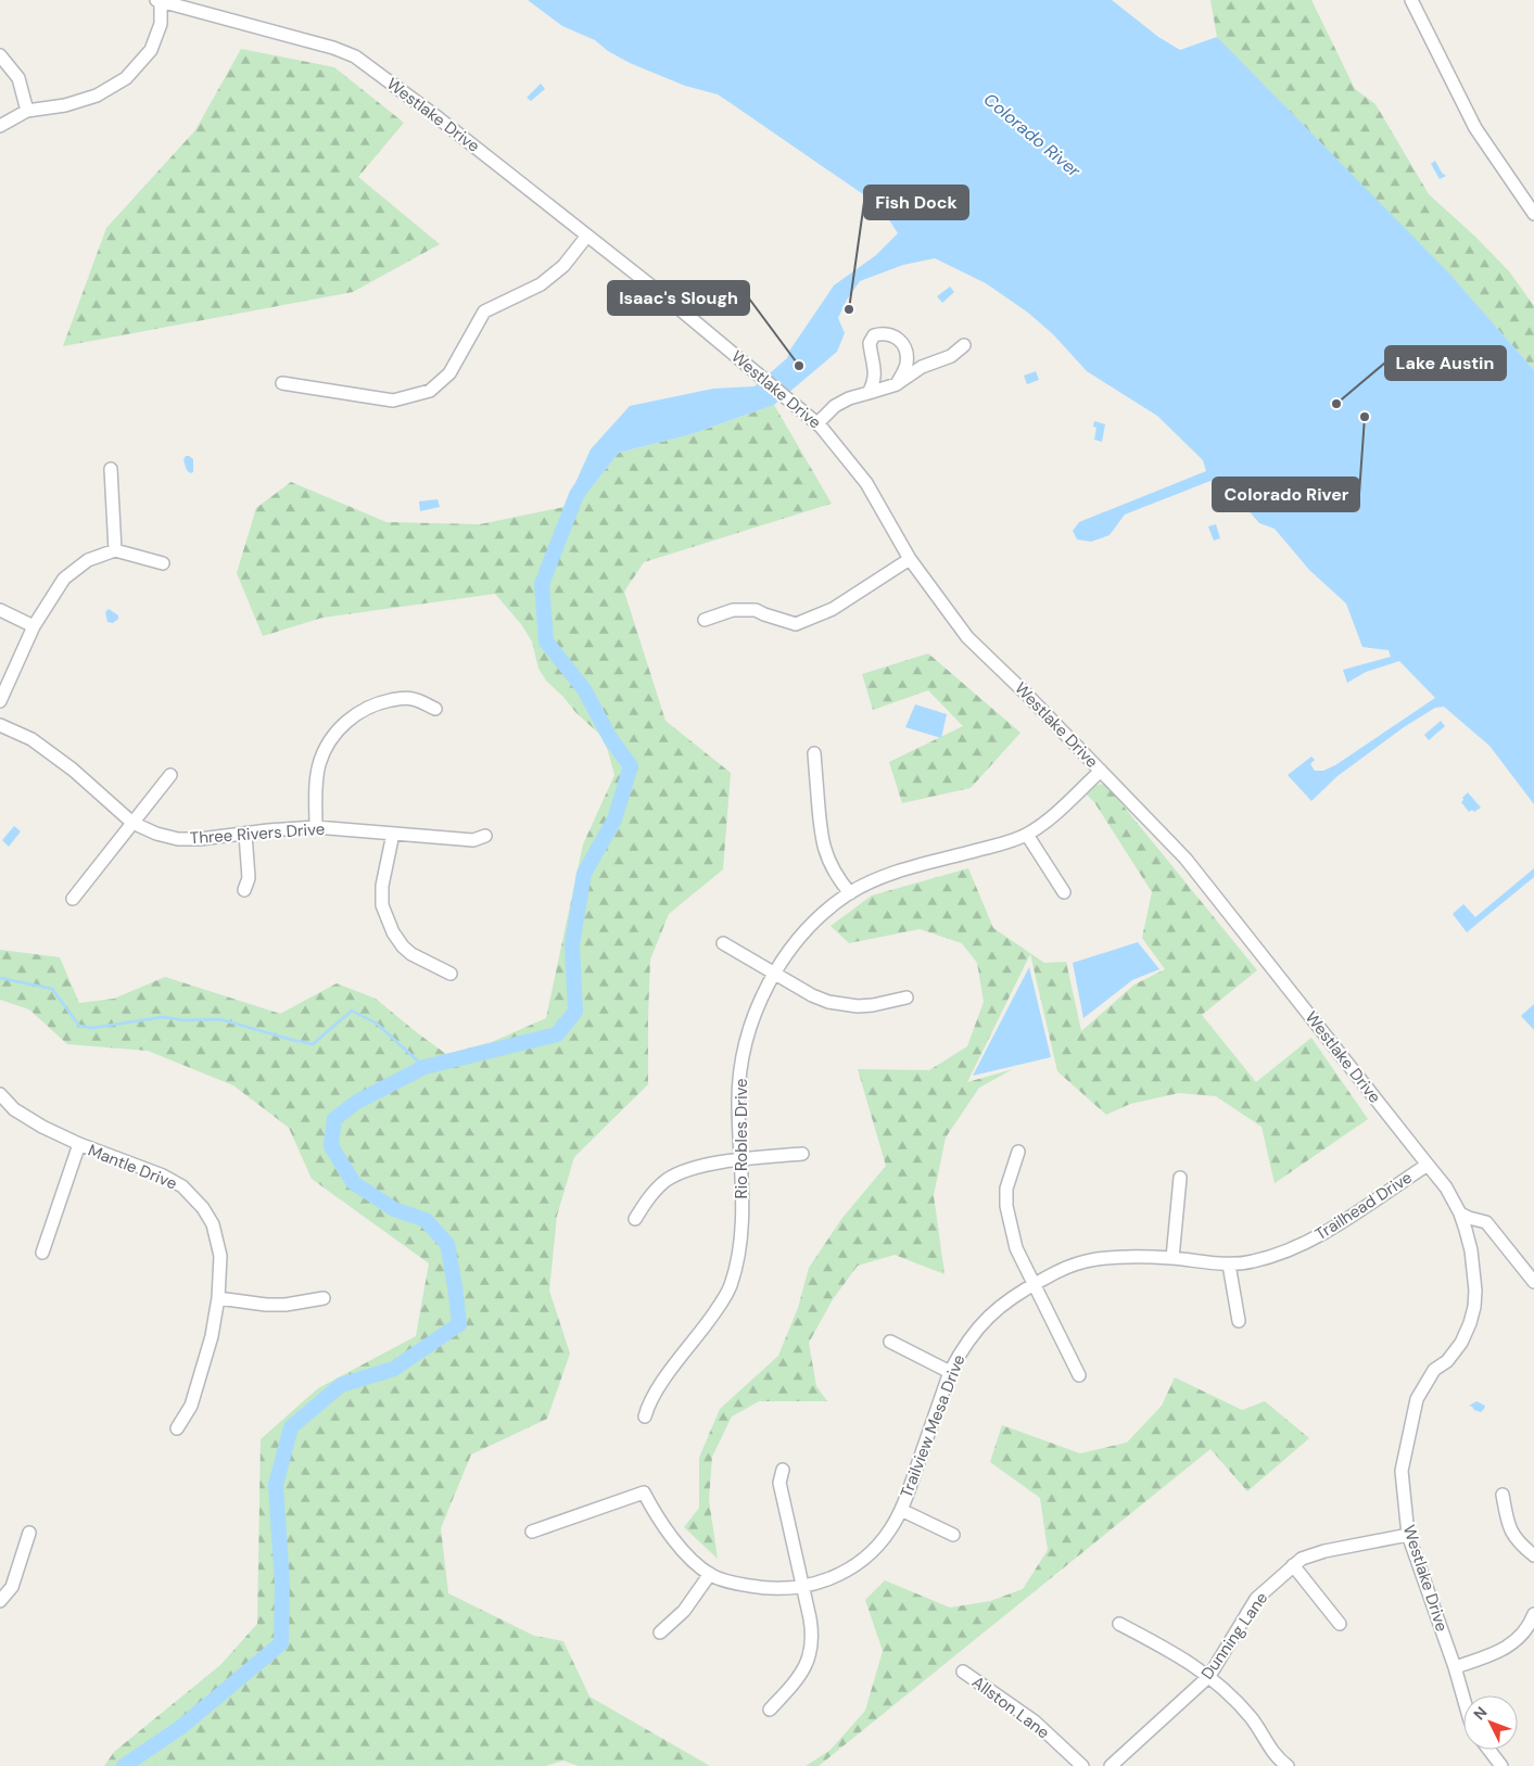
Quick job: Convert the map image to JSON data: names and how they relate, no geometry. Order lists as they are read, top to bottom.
{
  "streets": {
    "street": [
      "Westlake Drive",
      "Three Rivers Drive",
      "Rio Robles Drive",
      "Mantle Drive",
      "Trailhead Drive",
      "Trailview Mesa Drive",
      "Dunning Lane",
      "Allston Lane"
    ]
  },
  "crossings": [
    ["Westlake Drive", "Rio Robles Drive"],
    ["Westlake Drive", "Trailhead Drive"],
    ["Westlake Drive", "Dunning Lane"],
    ["Trailhead Drive", "Trailview Mesa Drive"]
  ],
  "water": ["Colorado River"],
  "places": [
    "Fish Dock",
    "Isaac's Slough",
    "Lake Austin",
    "Colorado River"
  ],
  "north": "top left"
}
